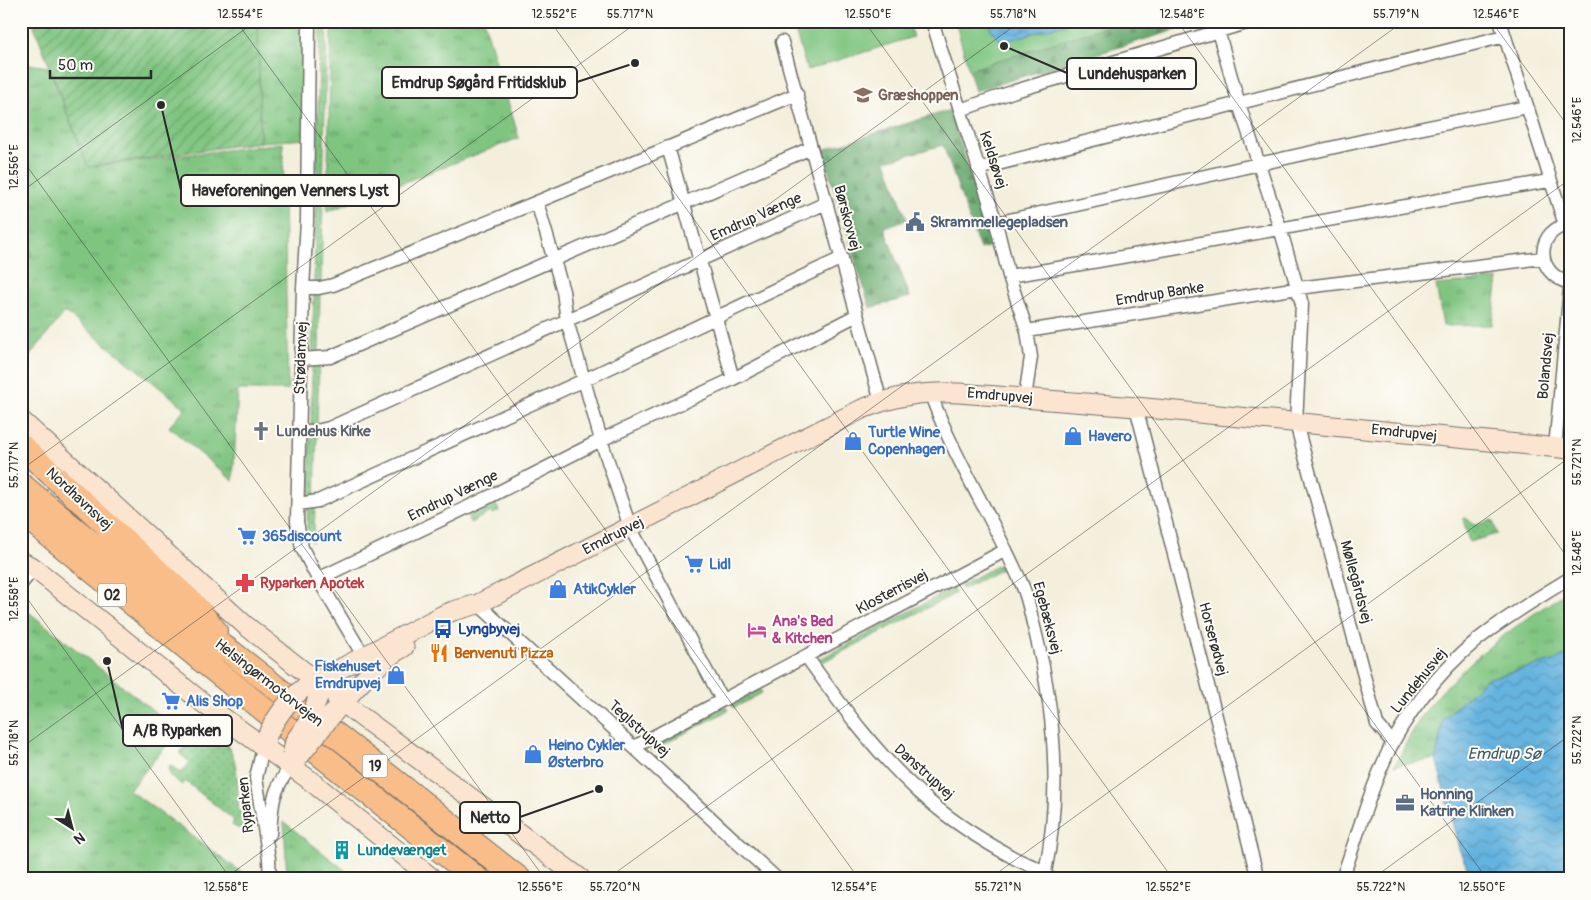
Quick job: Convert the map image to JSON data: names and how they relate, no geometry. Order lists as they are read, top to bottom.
{
  "streets": {
    "highway": [
      "Nordhavnsvej",
      "O2",
      "Helsingørmotorvejen",
      "19"
    ],
    "street": [
      "Keldsøvej",
      "Emdrup Vænge",
      "Børskovvej",
      "Emdrup Banke",
      "Strødamvej",
      "Bolandsvej",
      "Emdrupvej",
      "Møllegårdsvej",
      "Klosterrisvej",
      "Egebæksvej",
      "Horserødvej",
      "Lundehusvej",
      "Teglstrupvej",
      "Danstrupvej",
      "Ryparken"
    ]
  },
  "crossings": [
    ["Keldsøvej", "Emdrup Banke"],
    ["Keldsøvej", "Emdrupvej"],
    ["Emdrup Vænge", "Børskovvej"],
    ["Emdrup Vænge", "Strødamvej"],
    ["Børskovvej", "Emdrupvej"],
    ["Strødamvej", "Emdrupvej"],
    ["Bolandsvej", "Emdrupvej"],
    ["Emdrupvej", "Møllegårdsvej"],
    ["Emdrupvej", "Egebæksvej"],
    ["Emdrupvej", "Horserødvej"],
    ["Emdrupvej", "Teglstrupvej"],
    ["Emdrupvej", "Ryparken"],
    ["Nordhavnsvej", "Helsingørmotorvejen"],
    ["Møllegårdsvej", "Lundehusvej"],
    ["Klosterrisvej", "Egebæksvej"],
    ["Klosterrisvej", "Teglstrupvej"],
    ["Klosterrisvej", "Danstrupvej"],
    ["O2", "Helsingørmotorvejen"],
    ["Egebæksvej", "Danstrupvej"]
  ],
  "water": ["Emdrup Sø"],
  "places": {
    "other": [
      "Lundehusparken",
      "Emdrup Søgård Fritidsklub",
      "Haveforeningen Venners Lyst",
      "A/B Ryparken",
      "Netto"
    ],
    "school or university": ["Græshoppen"],
    "public building": ["Skrammellegepladsen"],
    "church": ["Lundehus Kirke"],
    "shop": [
      "Havero",
      "Turtle Wine Copenhagen",
      "AtikCykler",
      "Fiskehuset Emdrupvej",
      "Heino Cykler Østerbro"
    ],
    "supermarket": ["365discount", "Lidl", "Alis Shop"],
    "pharmacy": ["Ryparken Apotek"],
    "bus stop": ["Lyngbyvej"],
    "hotel": ["Ana's Bed & Kitchen"],
    "restaurant": ["Benvenuti Pizza"],
    "office": ["Honning Katrine Klinken"],
    "building": ["Lundevænget"]
  },
  "scale_bar": "50 m",
  "north": "bottom right",
  "coordinates": [
    "12.554°E",
    "12.552°E",
    "55.717°N",
    "12.550°E",
    "55.718°N",
    "12.548°E",
    "55.719°N",
    "12.546°E",
    "12.556°E",
    "55.721°N",
    "12.558°E",
    "55.722°N",
    "55.720°N"
  ]
}
